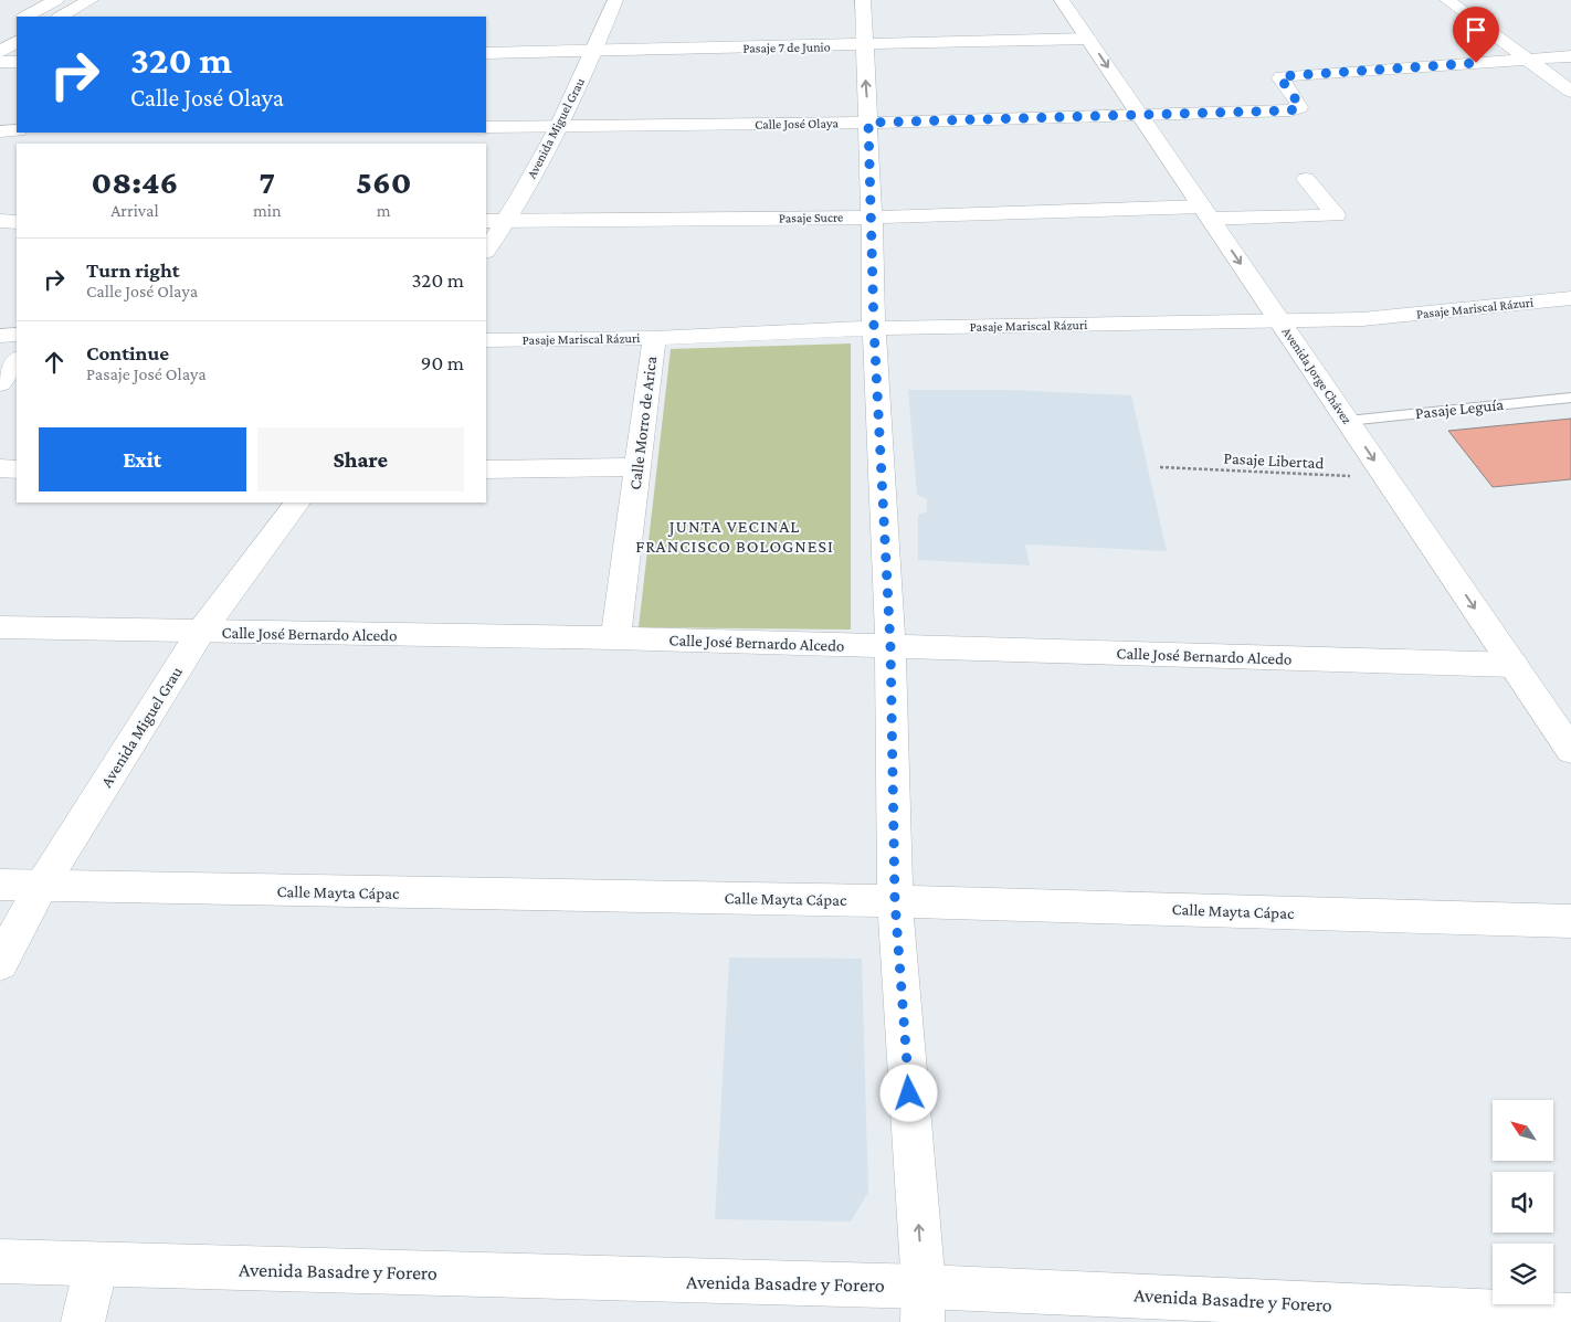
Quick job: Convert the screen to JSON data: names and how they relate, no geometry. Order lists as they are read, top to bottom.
{
  "streets": {
    "street": [
      "Pasaje 7 de Junio",
      "Calle José Olaya",
      "Avenida Miguel Grau",
      "Pasaje Sucre",
      "Pasaje Mariscal Rázuri",
      "Avenida Jorge Chávez",
      "Calle Morro de Arica",
      "Calle José Bernardo Alcedo",
      "Calle Mayta Cápac",
      "Avenida Basadre y Forero"
    ],
    "lane": ["Pasaje Leguía"],
    "path": ["Pasaje Libertad"]
  },
  "crossings": [
    ["Pasaje 7 de Junio", "Avenida Miguel Grau"],
    ["Pasaje 7 de Junio", "Avenida Jorge Chávez"],
    ["Calle José Olaya", "Avenida Miguel Grau"],
    ["Calle José Olaya", "Avenida Jorge Chávez"],
    ["Avenida Miguel Grau", "Pasaje Sucre"],
    ["Avenida Miguel Grau", "Calle José Bernardo Alcedo"],
    ["Avenida Miguel Grau", "Calle Mayta Cápac"],
    ["Pasaje Sucre", "Avenida Jorge Chávez"],
    ["Pasaje Mariscal Rázuri", "Avenida Jorge Chávez"],
    ["Pasaje Mariscal Rázuri", "Calle Morro de Arica"],
    ["Avenida Jorge Chávez", "Pasaje Leguía"],
    ["Avenida Jorge Chávez", "Pasaje Libertad"],
    ["Avenida Jorge Chávez", "Calle José Bernardo Alcedo"],
    ["Calle Morro de Arica", "Calle José Bernardo Alcedo"]
  ],
  "one_way": ["Avenida Jorge Chávez"],
  "districts": ["JUNTA VECINAL FRANCISCO BOLOGNESI"],
  "north": "top left",
  "page": {
    "turn": ["320 m", "Calle José Olaya"],
    "eta": [
      "08:46",
      "Arrival",
      "7",
      "min",
      "560",
      "m"
    ],
    "list": [
      {
        "name": "Turn right",
        "note": "Calle José Olaya",
        "value": "320 m"
      },
      {
        "name": "Continue",
        "note": "Pasaje José Olaya",
        "value": "90 m"
      }
    ],
    "buttons": ["Exit", "Share"]
  }
}
